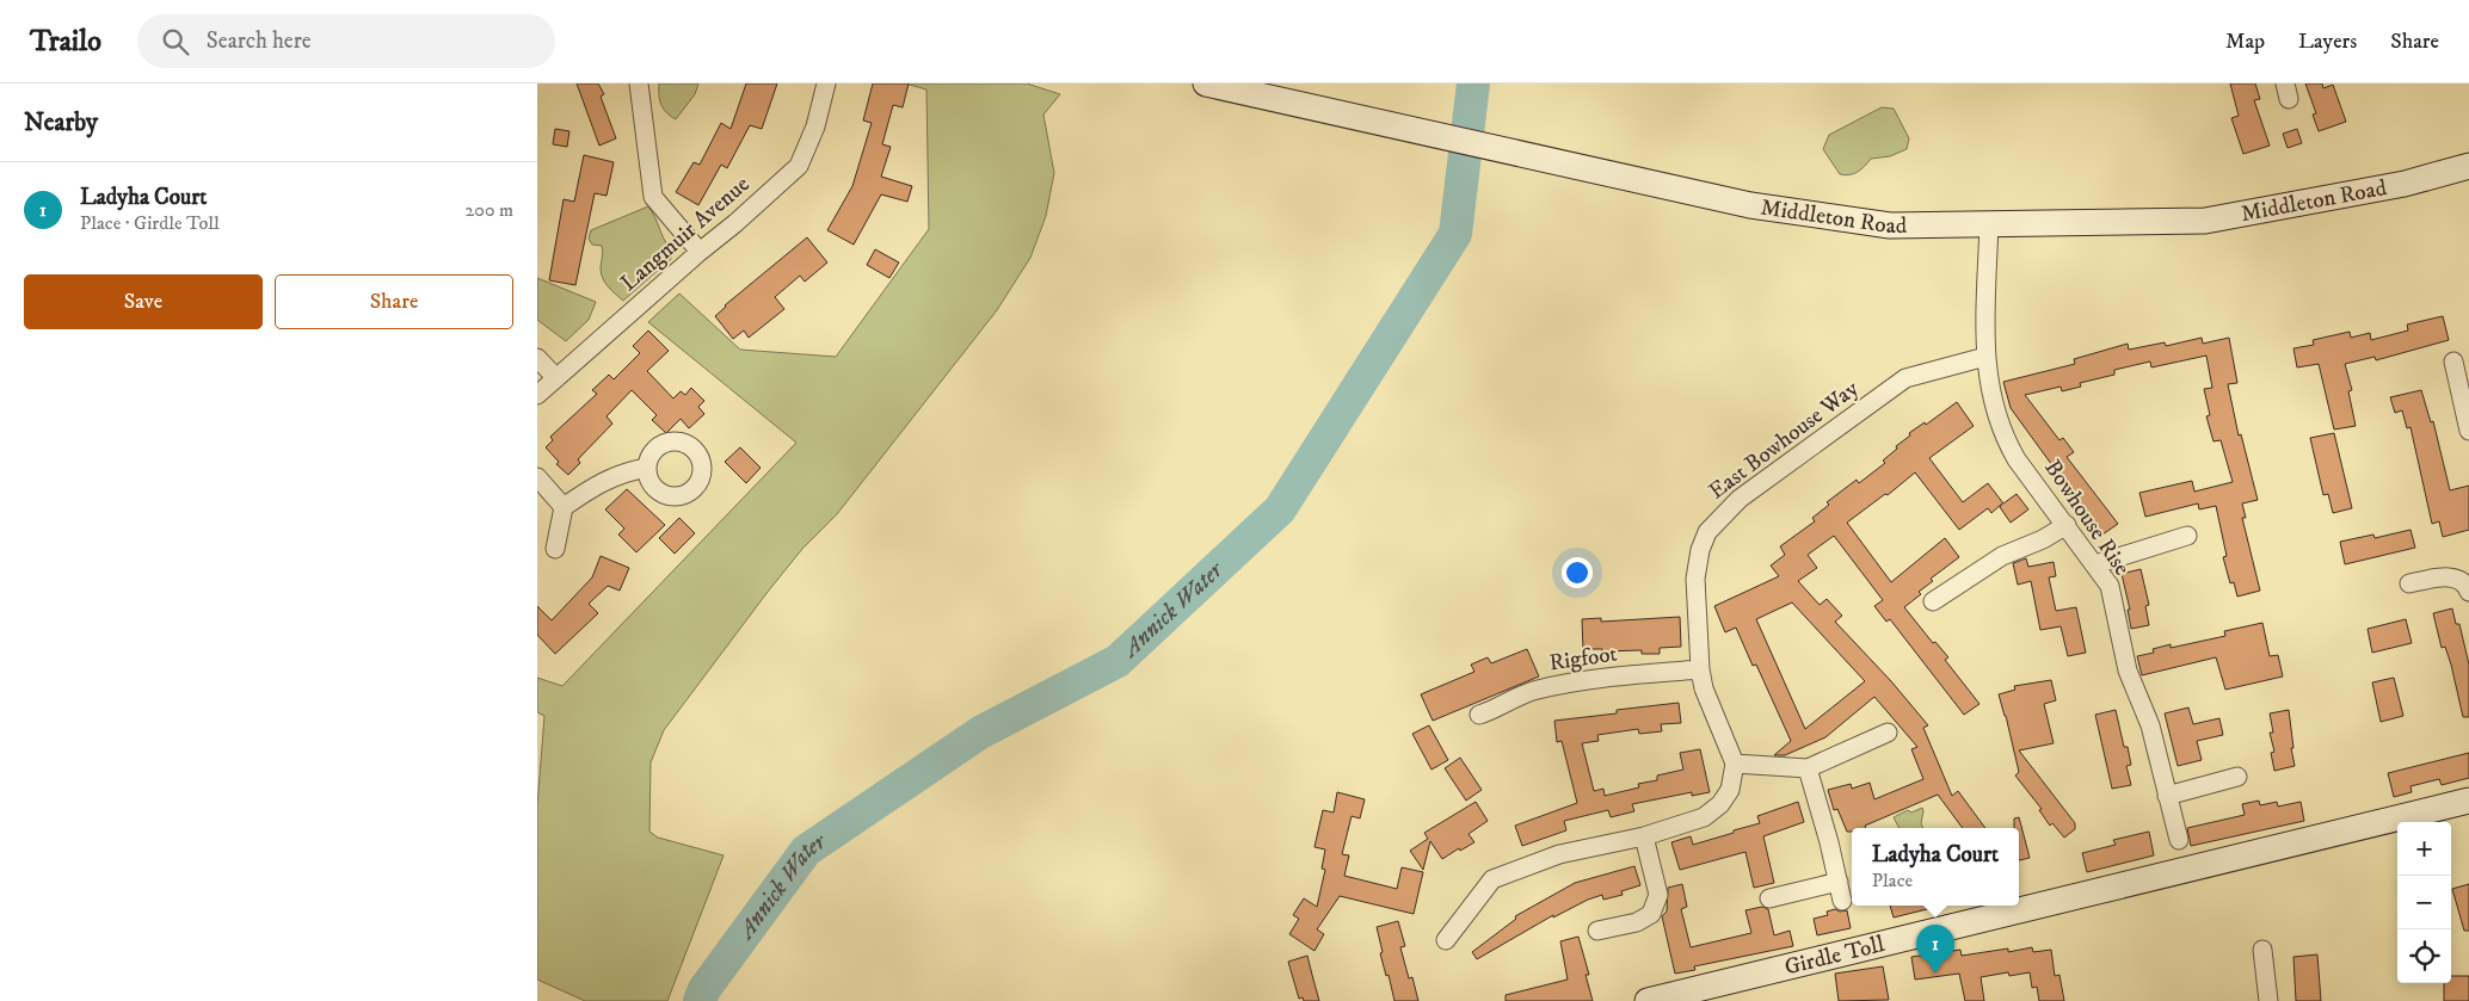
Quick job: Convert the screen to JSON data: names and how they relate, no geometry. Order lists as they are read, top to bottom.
{
  "streets": {
    "main road": ["Middleton Road", "Girdle Toll"],
    "street": [
      "Langmuir Avenue",
      "East Bowhouse Way",
      "Bowhouse Rise",
      "Rigfoot"
    ]
  },
  "crossings": [
    ["Middleton Road", "Bowhouse Rise"],
    ["East Bowhouse Way", "Bowhouse Rise"],
    ["East Bowhouse Way", "Rigfoot"]
  ],
  "water": ["Annick Water"],
  "page": {
    "header": "Trailo",
    "search": "Search here",
    "nav": ["Map", "Layers", "Share"],
    "heading": "Nearby",
    "list": [
      {
        "mark": "1",
        "name": "Ladyha Court",
        "note": "Place · Girdle Toll",
        "value": "200 m"
      }
    ],
    "buttons": ["Save", "Share"],
    "map_buttons": ["+", "−"],
    "popup": ["Ladyha Court", "Place"],
    "pins": "1"
  }
}
